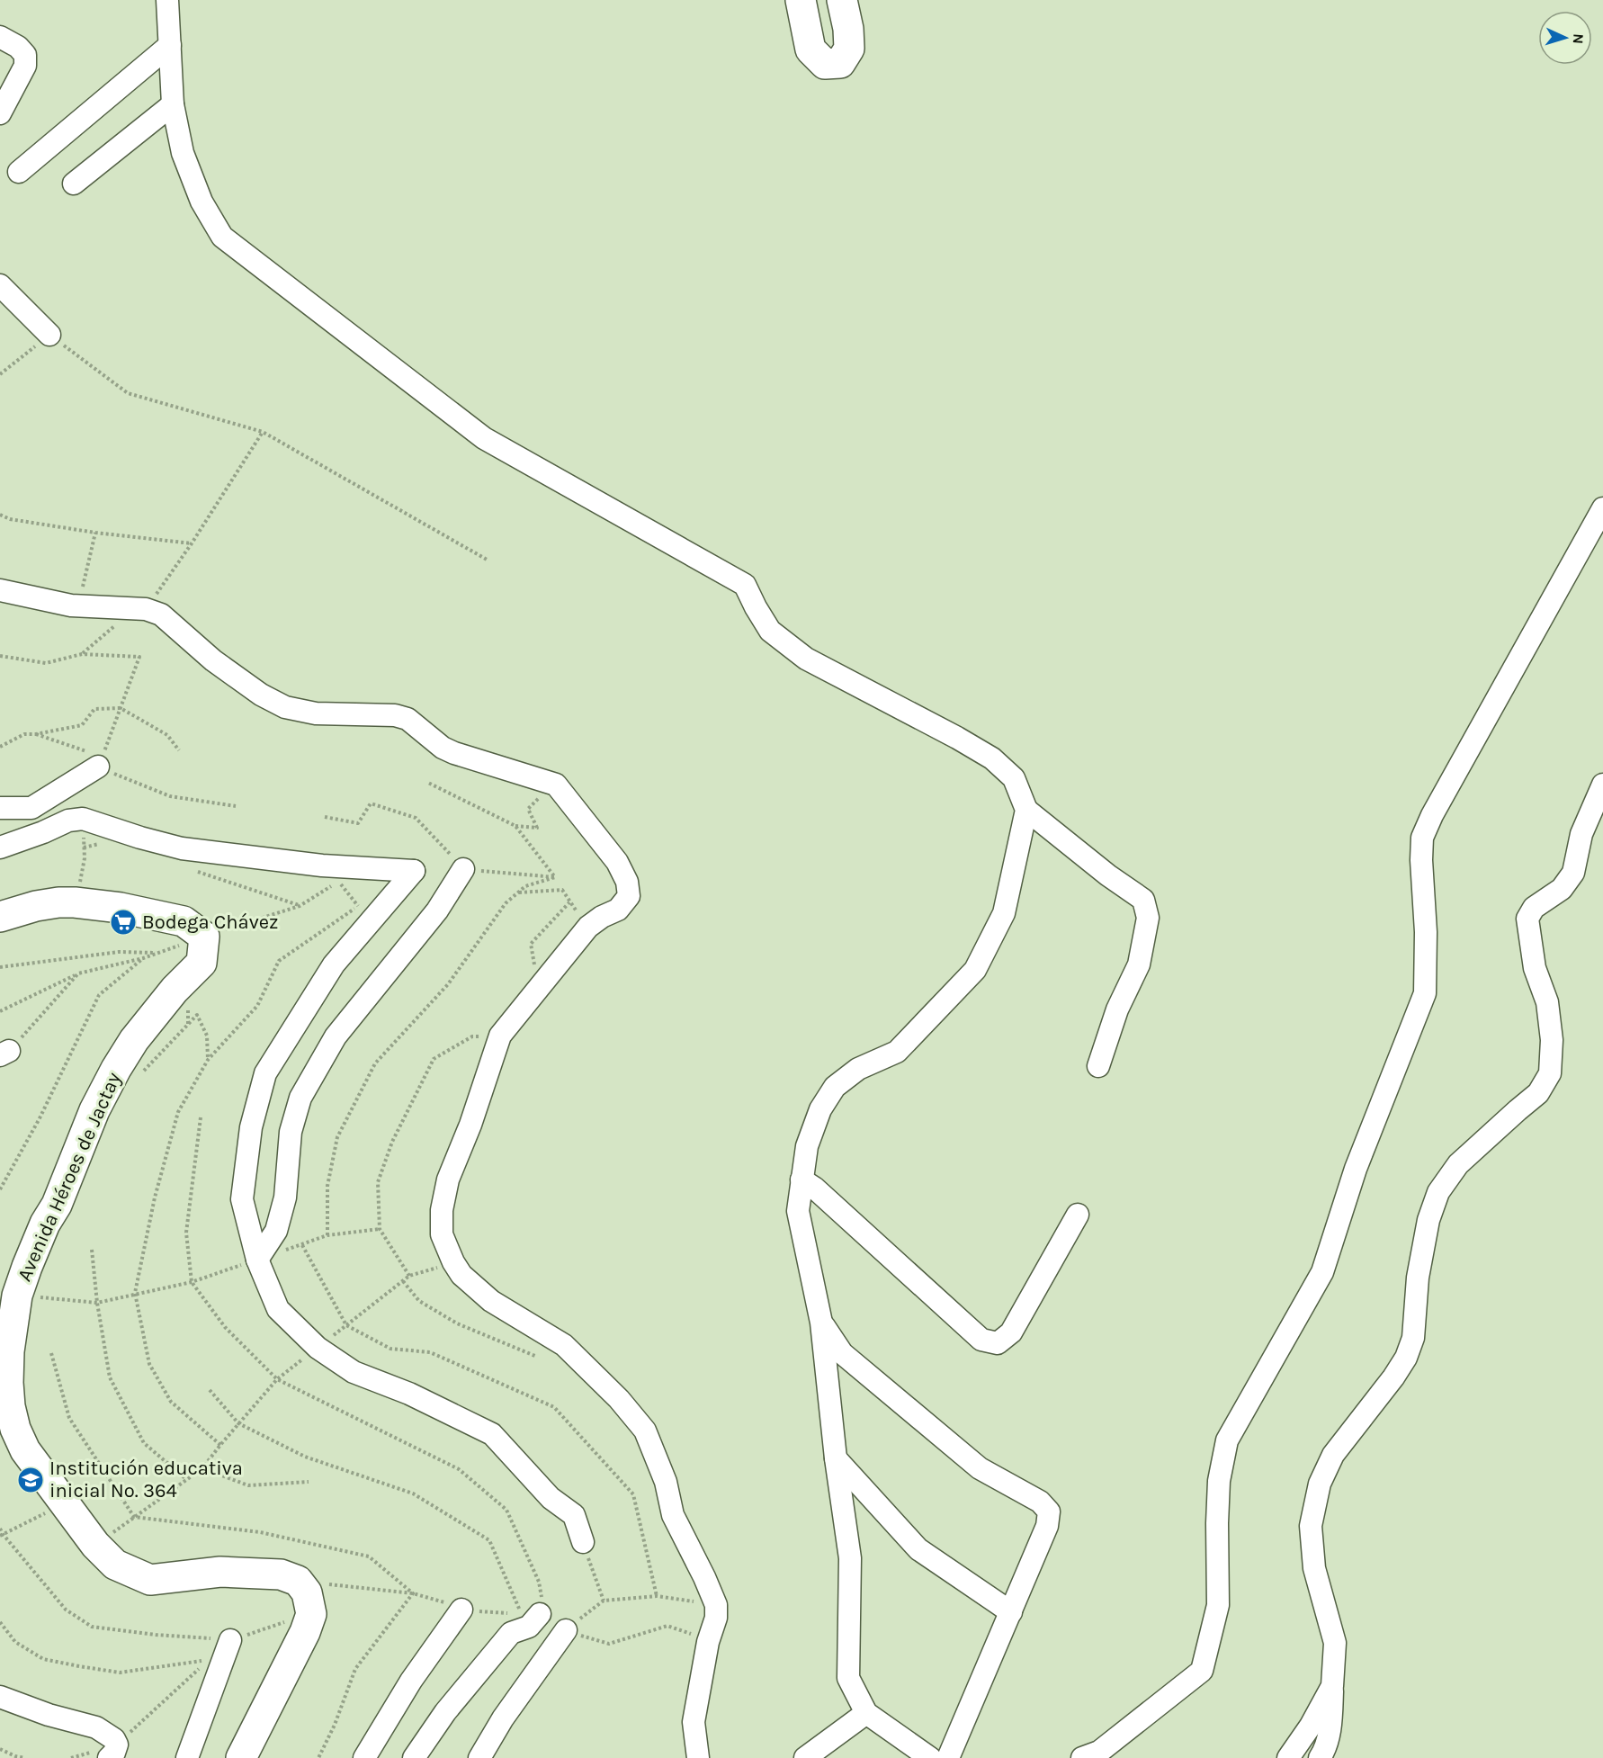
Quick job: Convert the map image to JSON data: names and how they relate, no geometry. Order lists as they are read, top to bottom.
{
  "streets": {
    "street": ["Avenida Héroes de Jactay"]
  },
  "places": {
    "supermarket": ["Bodega Chávez"],
    "school or university": ["Institución educativa inicial No. 364"]
  },
  "north": "right"
}
